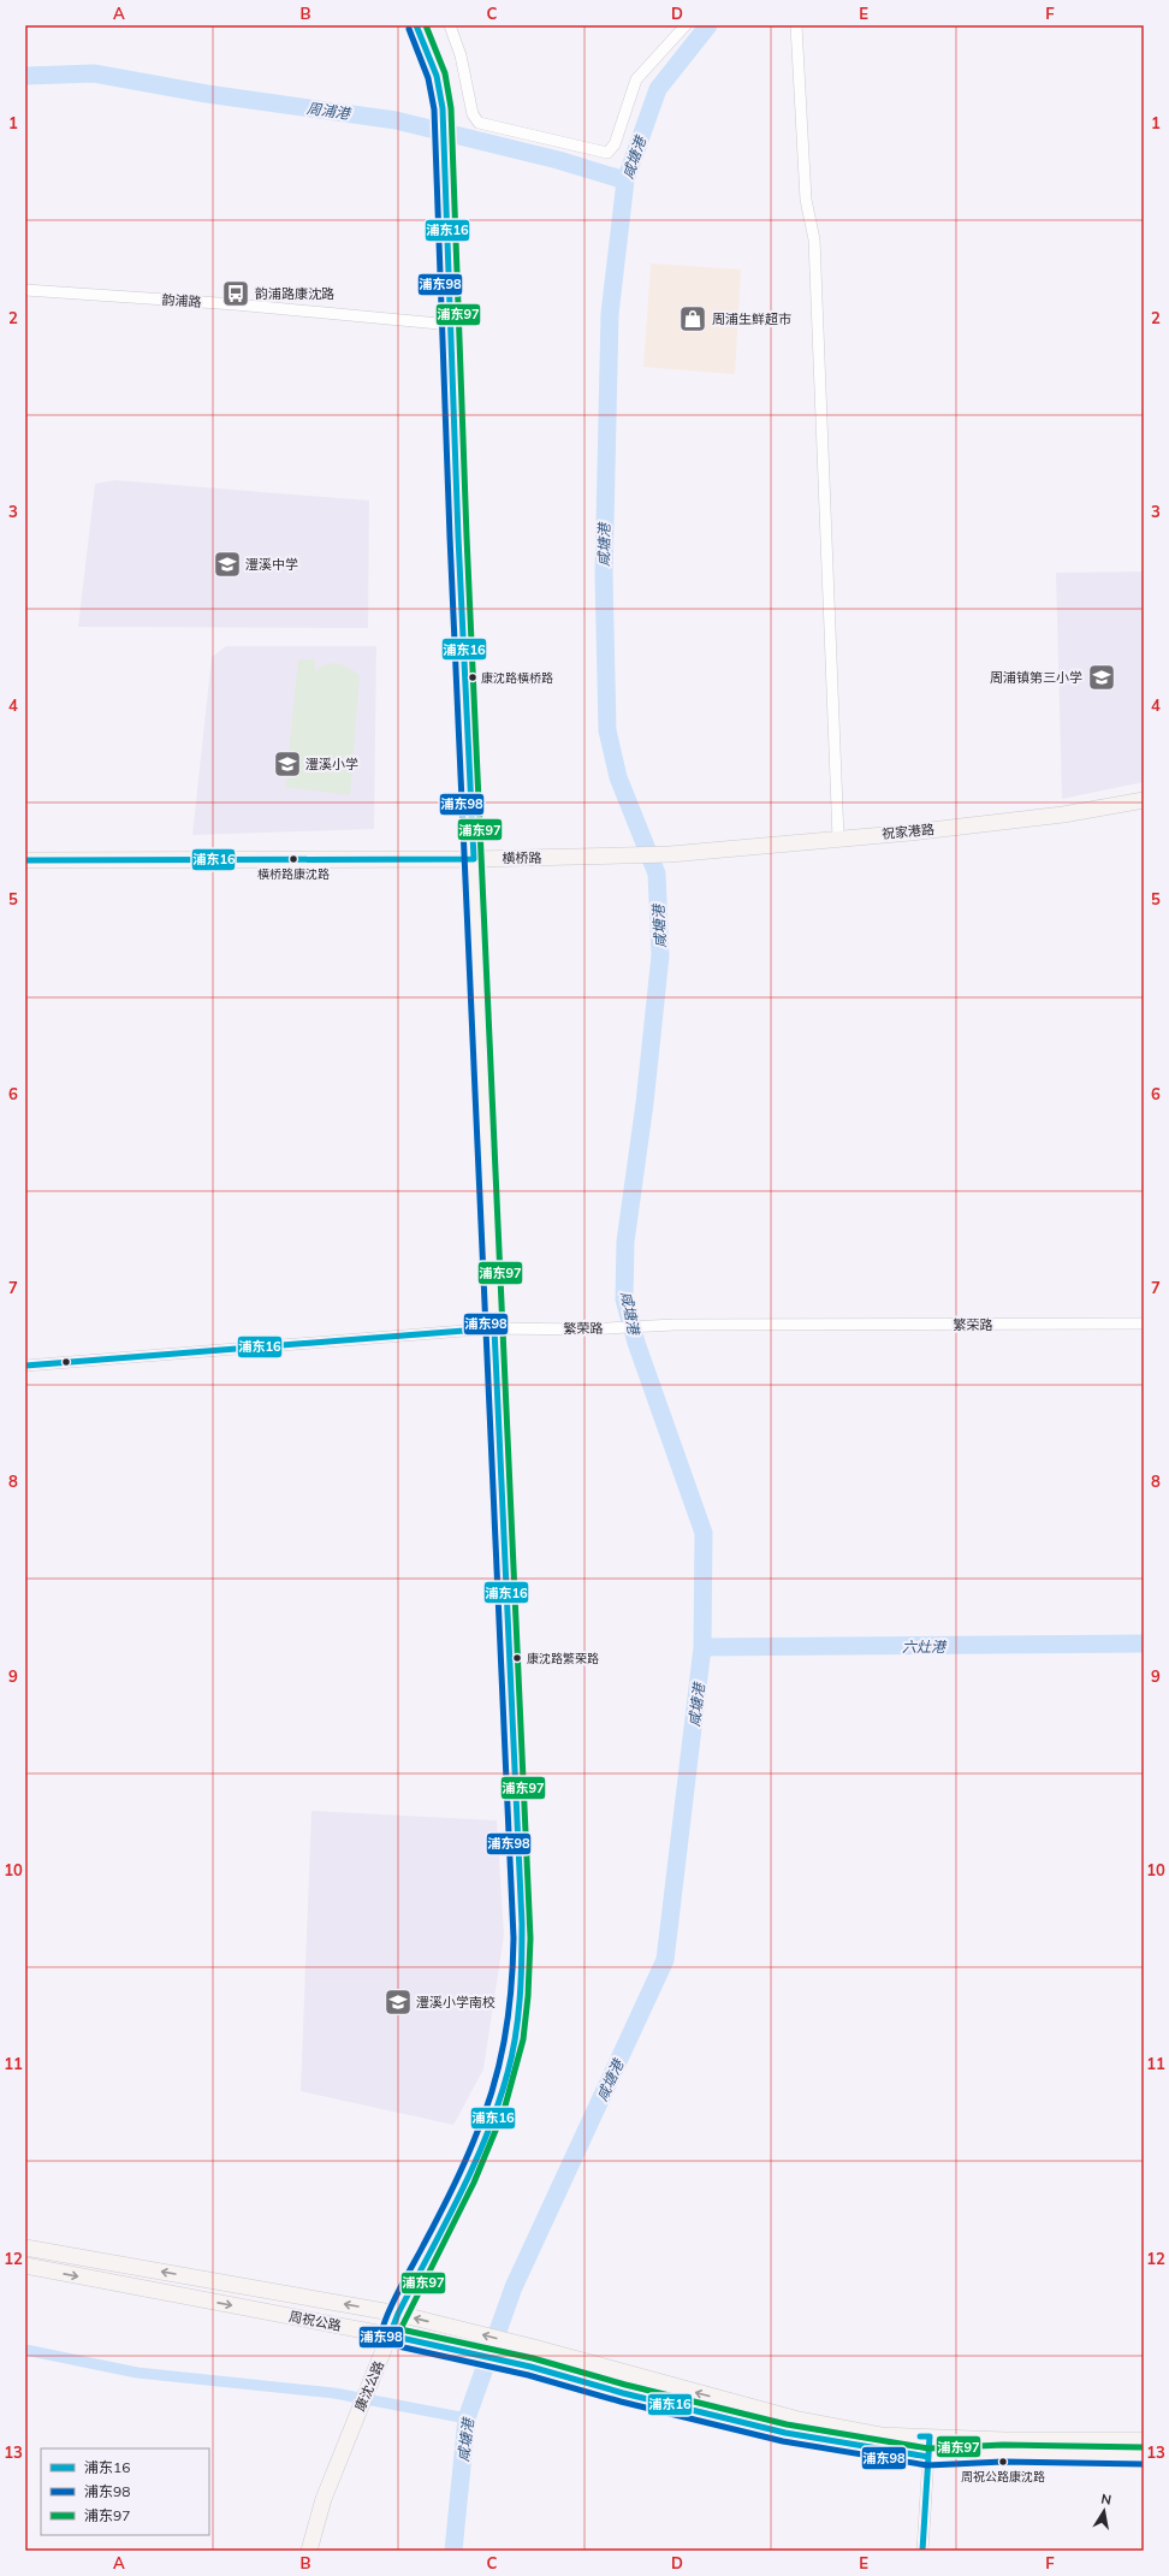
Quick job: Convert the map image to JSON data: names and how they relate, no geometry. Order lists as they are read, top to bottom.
{
  "streets": {
    "street": [
      "韵浦路",
      "祝家港路",
      "横桥路",
      "繁荣路",
      "周祝公路",
      "康沈公路"
    ]
  },
  "crossings": [
    ["韵浦路", "康沈公路"],
    ["祝家港路", "横桥路"],
    ["横桥路", "康沈公路"],
    ["繁荣路", "康沈公路"],
    ["周祝公路", "康沈公路"]
  ],
  "water": ["周浦港", "咸塘港", "六灶港"],
  "places": {
    "bus stop": ["韵浦路康沈路"],
    "shop": ["周浦生鲜超市"],
    "school or university": [
      "澧溪中学",
      "周浦镇第三小学",
      "澧溪小学",
      "澧溪小学南校"
    ],
    "other": [
      "康沈路横桥路",
      "横桥路康沈路",
      "康沈路繁荣路",
      "周祝公路康沈路"
    ]
  },
  "lines": ["transit line 浦东16", "transit line 浦东97", "transit line 浦东98"],
  "legend": ["浦东16", "浦东98", "浦东97"],
  "north": "top",
  "grid": {
    "columns": [
      "A",
      "B",
      "C",
      "D",
      "E",
      "F"
    ],
    "rows": [
      "1",
      "2",
      "3",
      "4",
      "5",
      "6",
      "7",
      "8",
      "9",
      "10",
      "11",
      "12",
      "13"
    ]
  }
}
